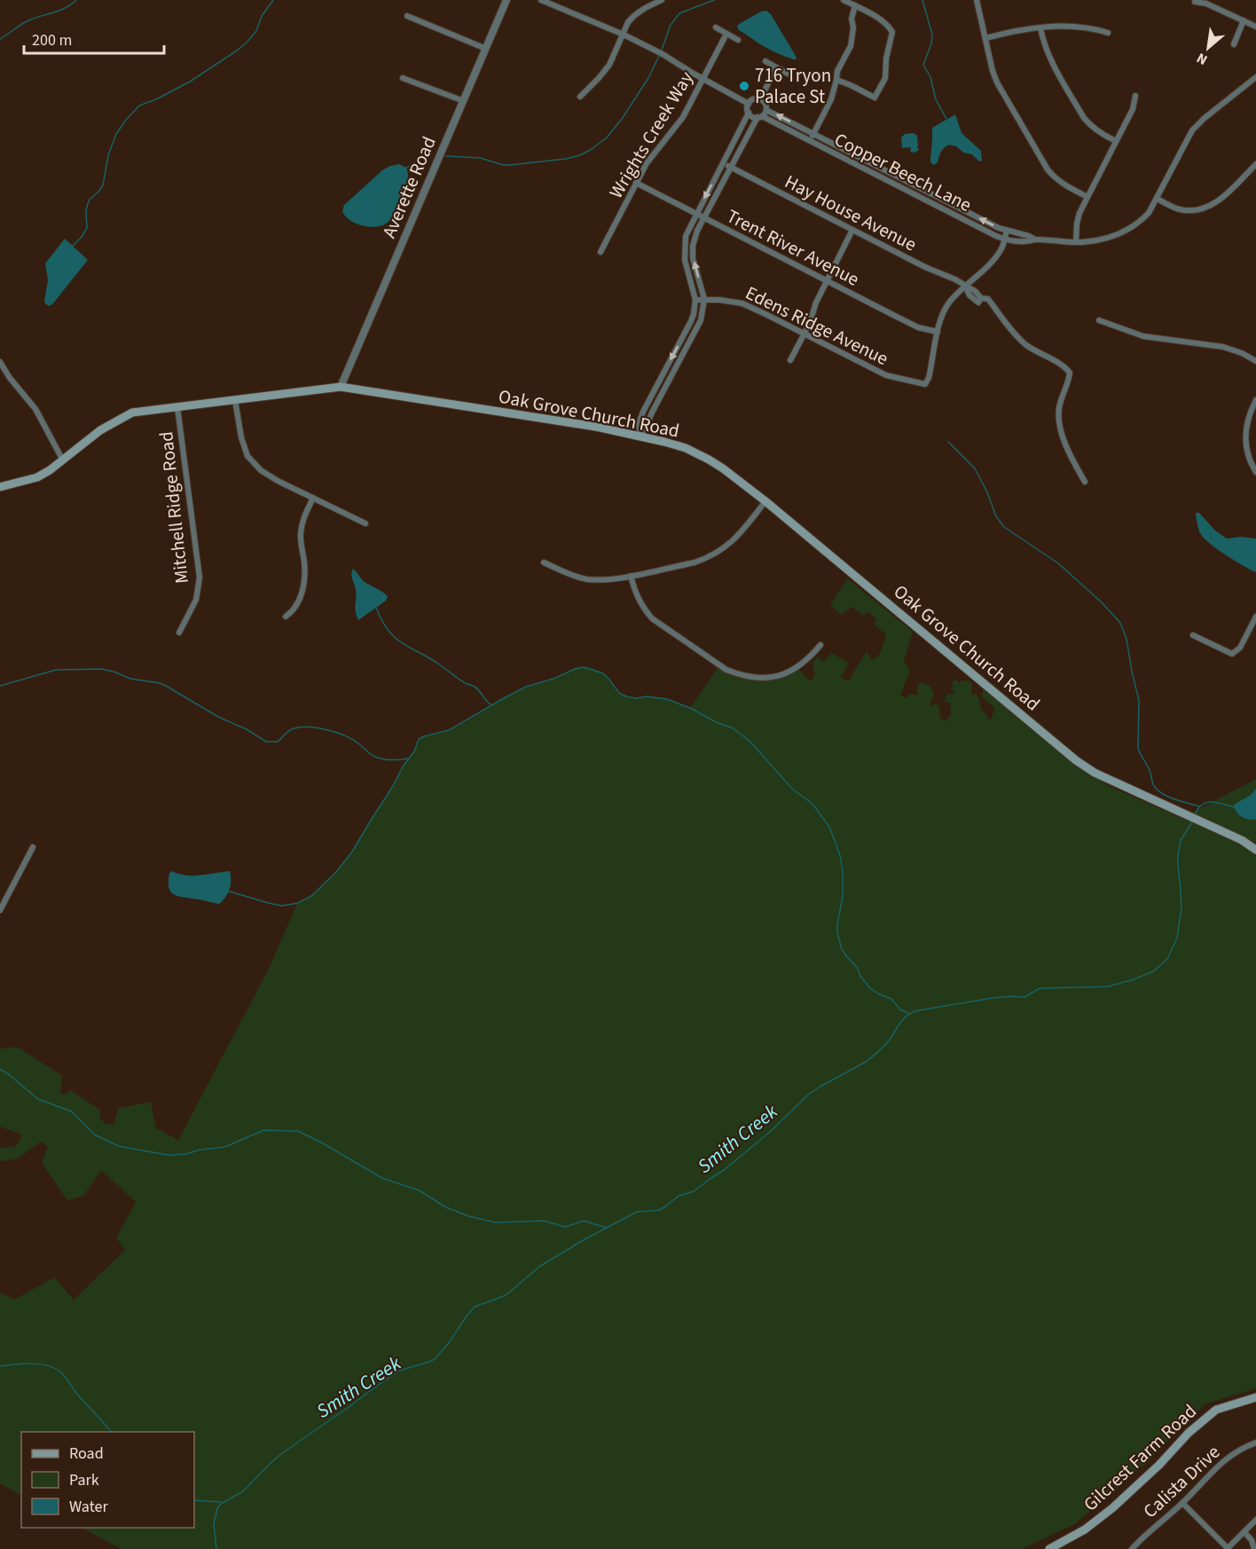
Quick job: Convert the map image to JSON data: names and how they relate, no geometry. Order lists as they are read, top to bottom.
{
  "streets": {
    "main road": ["Oak Grove Church Road", "Gilcrest Farm Road"],
    "street": [
      "Wrights Creek Way",
      "Copper Beech Lane",
      "Averette Road",
      "Hay House Avenue",
      "Trent River Avenue",
      "Edens Ridge Avenue",
      "Mitchell Ridge Road",
      "Calista Drive"
    ]
  },
  "crossings": [
    ["Wrights Creek Way", "Trent River Avenue"],
    ["Averette Road", "Oak Grove Church Road"],
    ["Trent River Avenue", "Edens Ridge Avenue"],
    ["Oak Grove Church Road", "Mitchell Ridge Road"]
  ],
  "water": ["Smith Creek"],
  "places": ["716 Tryon Palace St"],
  "legend": ["Road", "Park", "Water"],
  "scale_bar": "200 m",
  "north": "bottom left"
}
